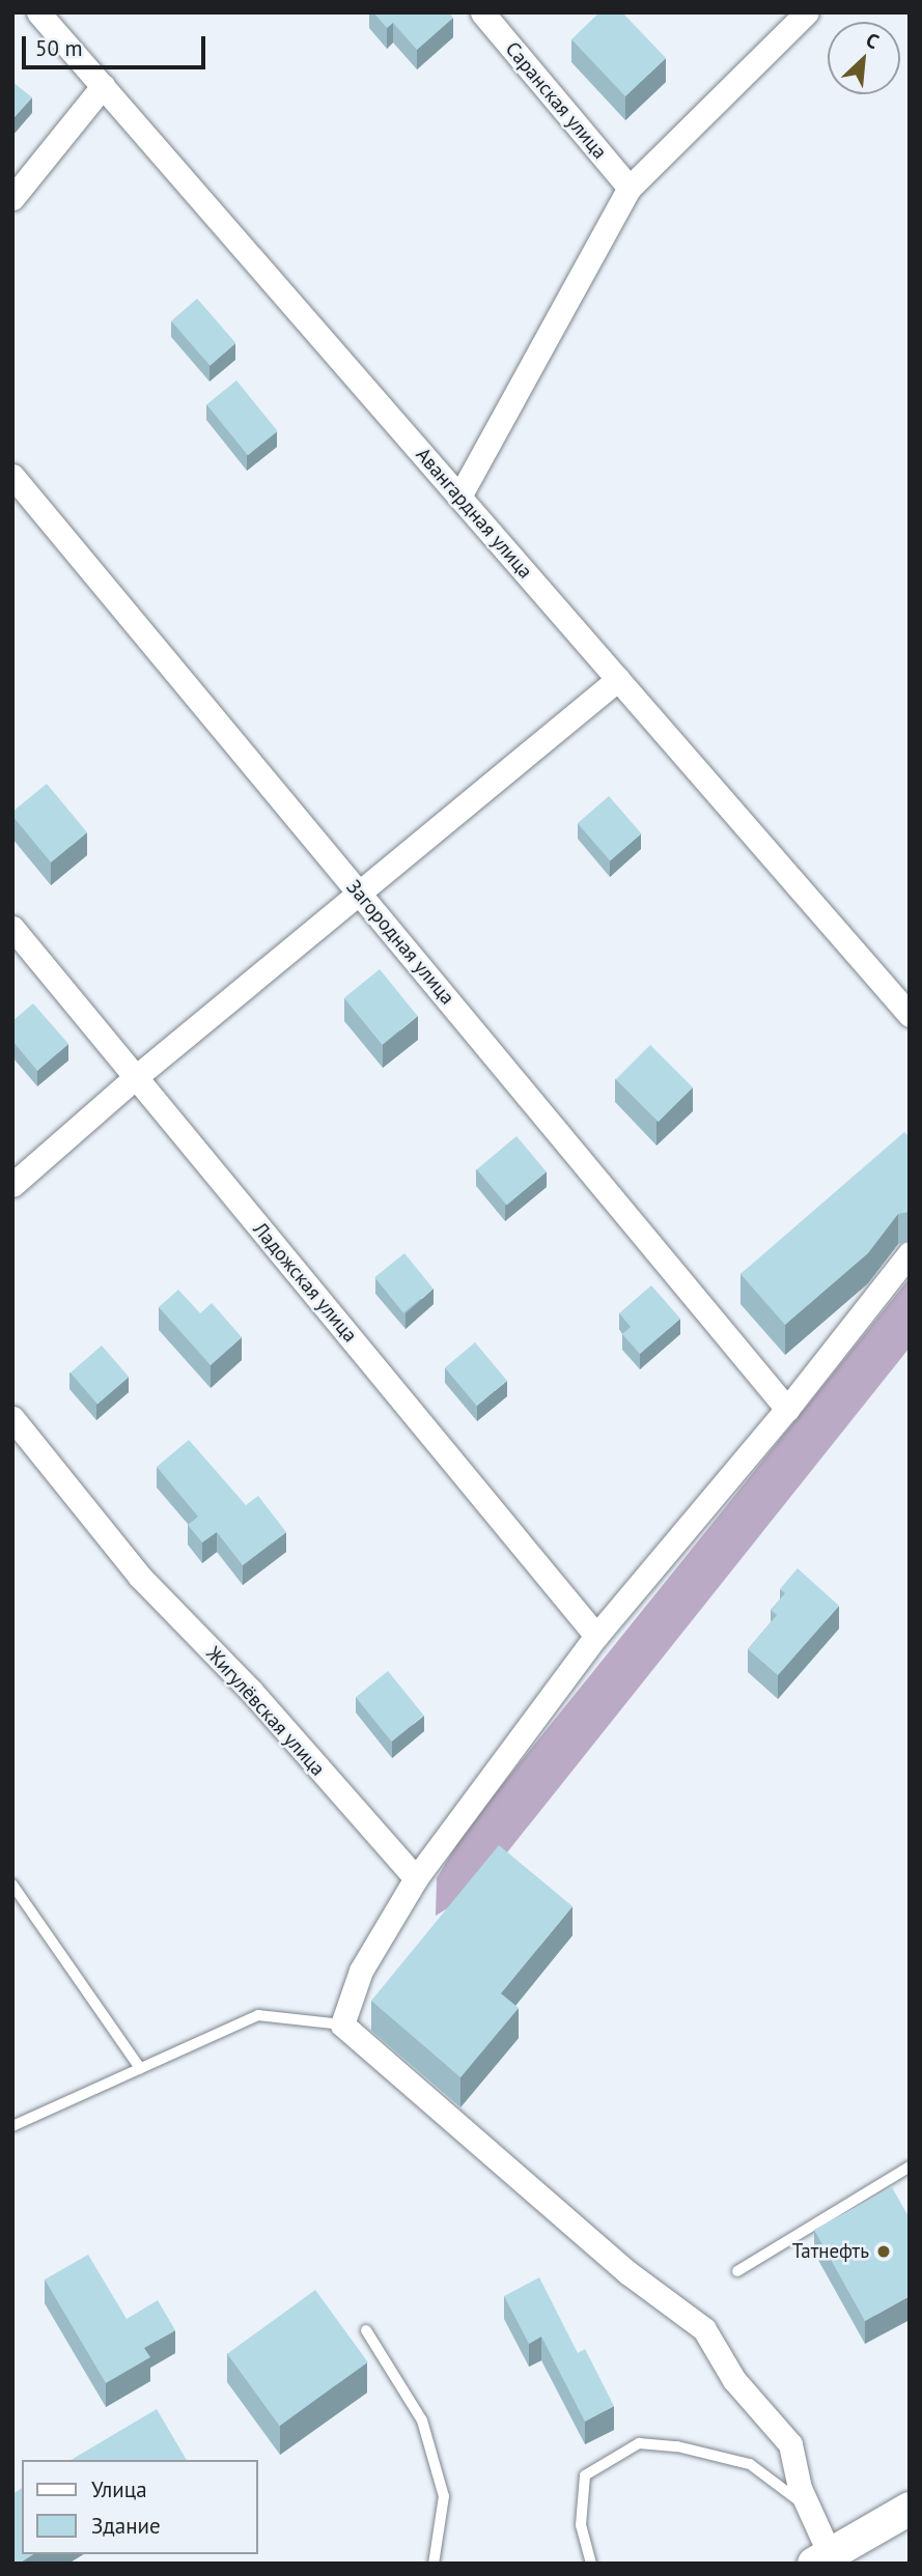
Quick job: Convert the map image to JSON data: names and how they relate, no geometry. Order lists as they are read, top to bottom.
{
  "streets": {
    "street": [
      "Саранская улица",
      "Авангардная улица",
      "Загородная улица",
      "Ладожская улица",
      "Жигулёвская улица"
    ]
  },
  "places": ["Татнефть"],
  "legend": ["Улица", "Здание"],
  "scale_bar": "50 m",
  "north": "top right"
}
